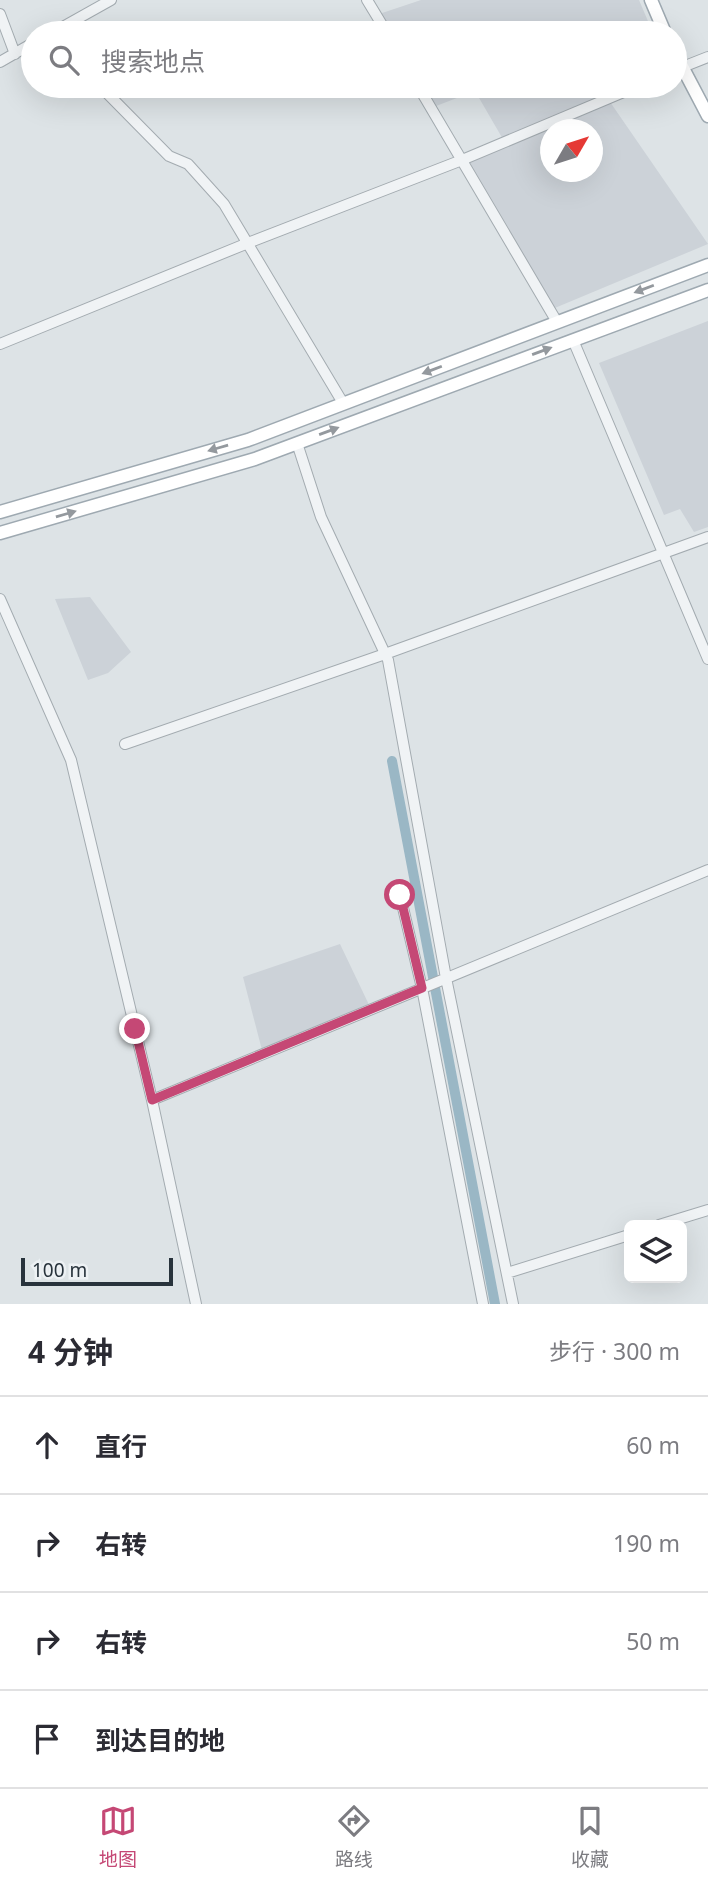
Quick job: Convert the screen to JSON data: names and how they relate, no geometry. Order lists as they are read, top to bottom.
{
  "scale_bar": "100 m",
  "north": "top right",
  "page": {
    "search": "搜索地点",
    "scale": "100 m",
    "heading": ["4 分钟", "步行 · 300 m"],
    "list": [
      ["直行", "60 m"],
      ["右转", "190 m"],
      ["右转", "50 m"],
      "到达目的地"
    ],
    "nav": ["地图", "路线", "收藏"]
  }
}
